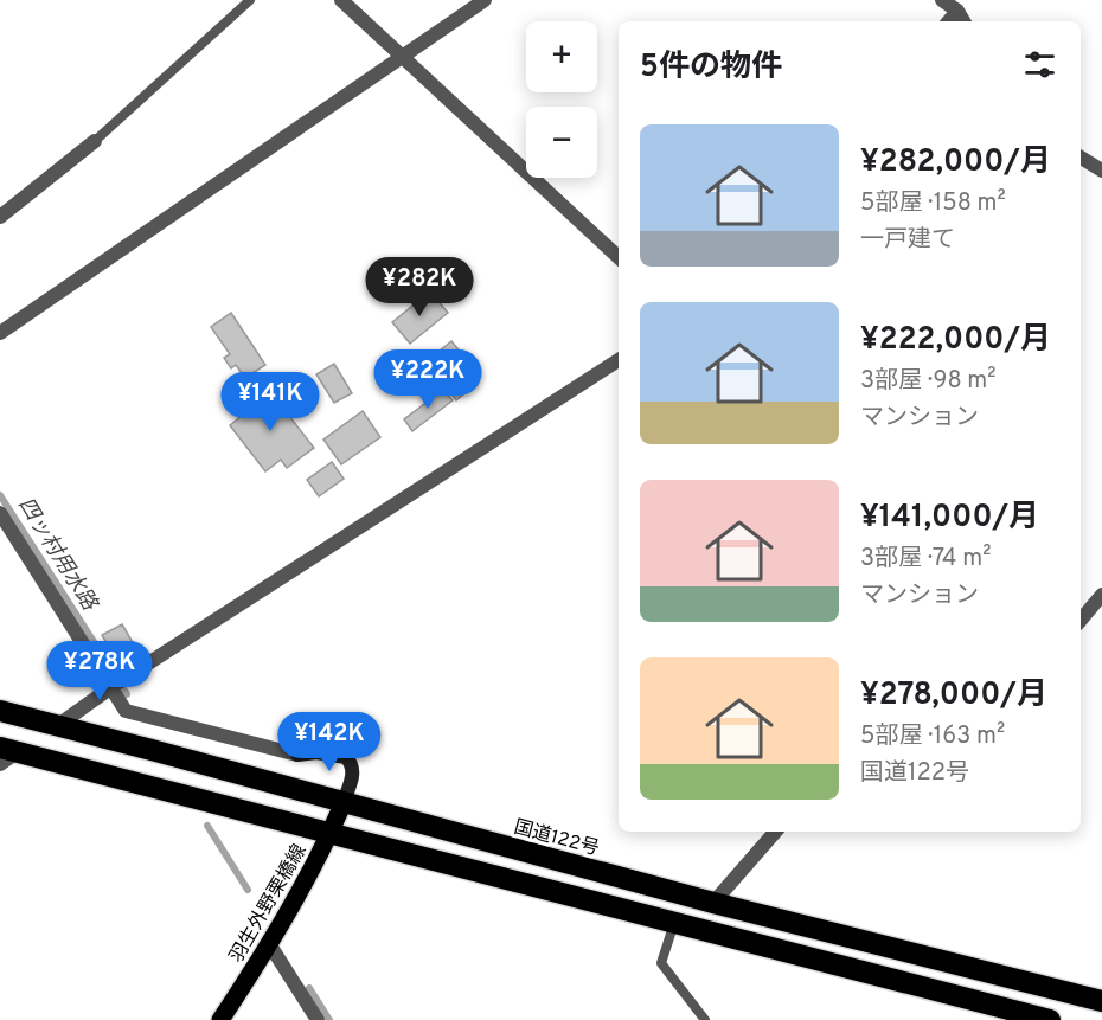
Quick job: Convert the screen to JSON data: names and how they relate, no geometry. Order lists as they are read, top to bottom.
{
  "streets": {
    "highway": ["国道122号"],
    "main road": ["羽生外野栗橋線"]
  },
  "crossings": [
    ["国道122号", "羽生外野栗橋線"]
  ],
  "water": ["四ッ村用水路"],
  "page": {
    "map_buttons": ["+", "−"],
    "heading": "5件の物件",
    "list": [
      {
        "name": "¥282,000/月",
        "note": "5部屋 · 158 m² · 一戸建て"
      },
      {
        "name": "¥222,000/月",
        "note": "3部屋 · 98 m² · マンション"
      },
      {
        "name": "¥141,000/月",
        "note": "3部屋 · 74 m² · マンション"
      },
      {
        "name": "¥278,000/月",
        "note": "5部屋 · 163 m² · 国道122号"
      }
    ],
    "price": [
      "¥282K",
      "¥222K",
      "¥141K",
      "¥278K",
      "¥142K"
    ]
  }
}
